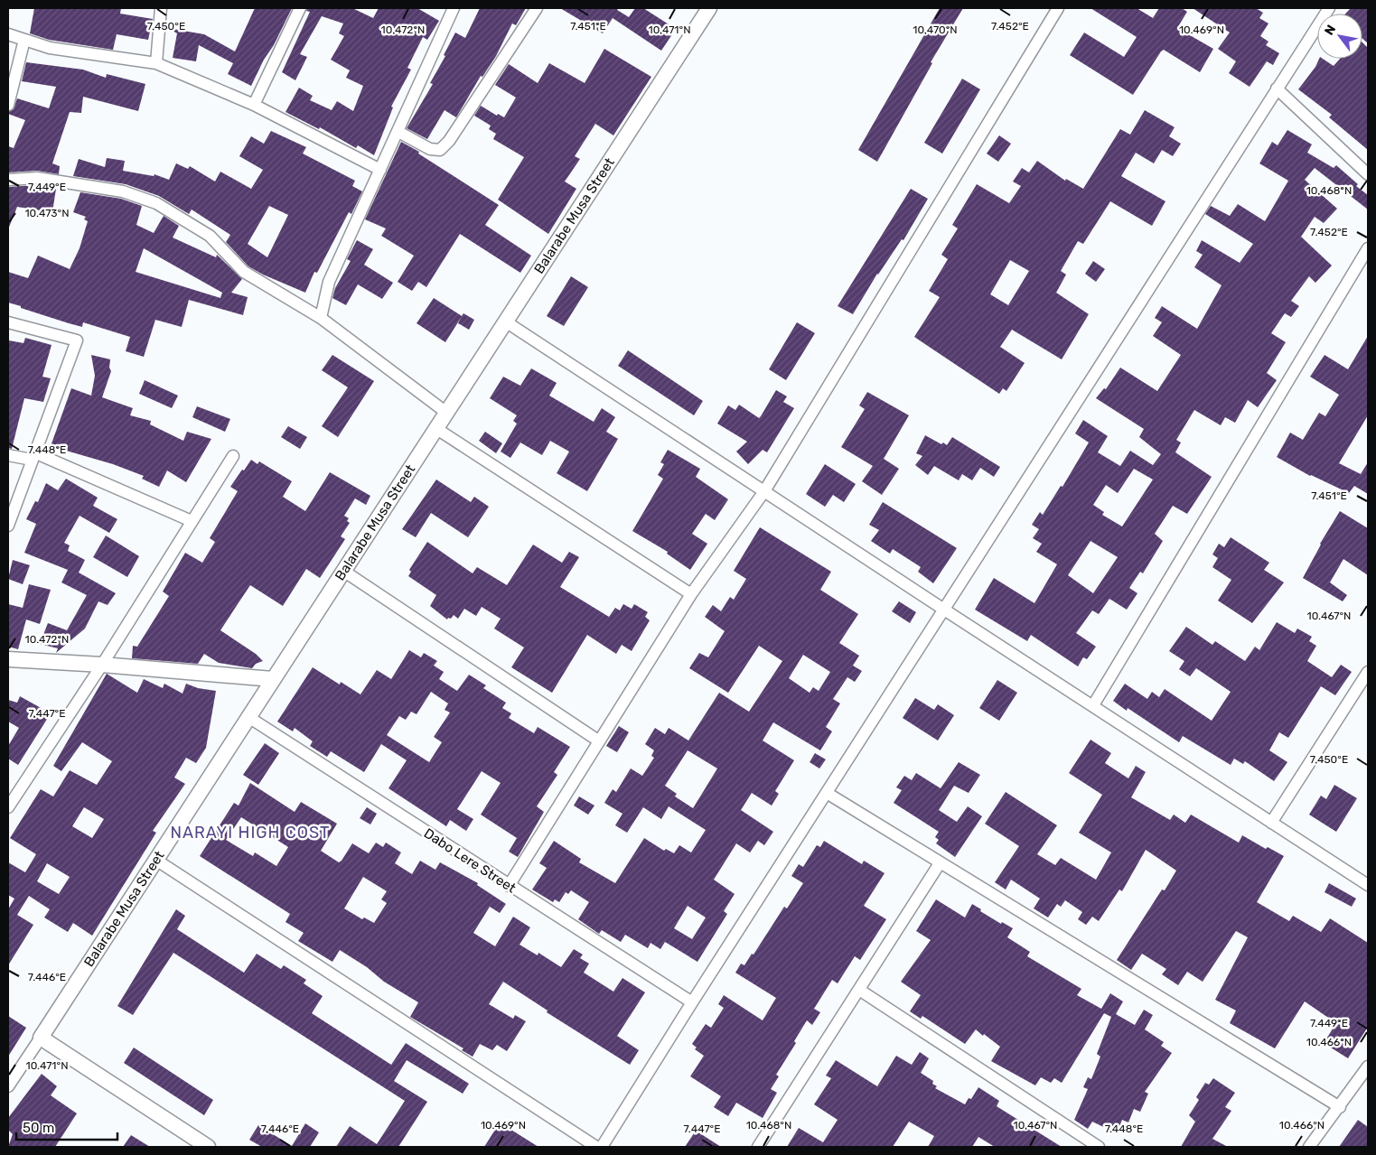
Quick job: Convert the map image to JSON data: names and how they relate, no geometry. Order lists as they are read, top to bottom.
{
  "streets": {
    "street": ["Balarabe Musa Street", "Dabo Lere Street"]
  },
  "crossings": [
    ["Balarabe Musa Street", "Dabo Lere Street"]
  ],
  "districts": ["NARAYI HIGH COST"],
  "scale_bar": "50 m",
  "north": "top left",
  "coordinates": [
    "7.450°E",
    "7.451°E",
    "7.452°E",
    "10.472°N",
    "10.471°N",
    "10.470°N",
    "10.469°N",
    "7.449°E",
    "10.468°N",
    "10.473°N",
    "7.448°E",
    "10.467°N",
    "7.447°E",
    "7.446°E",
    "10.466°N"
  ]
}
